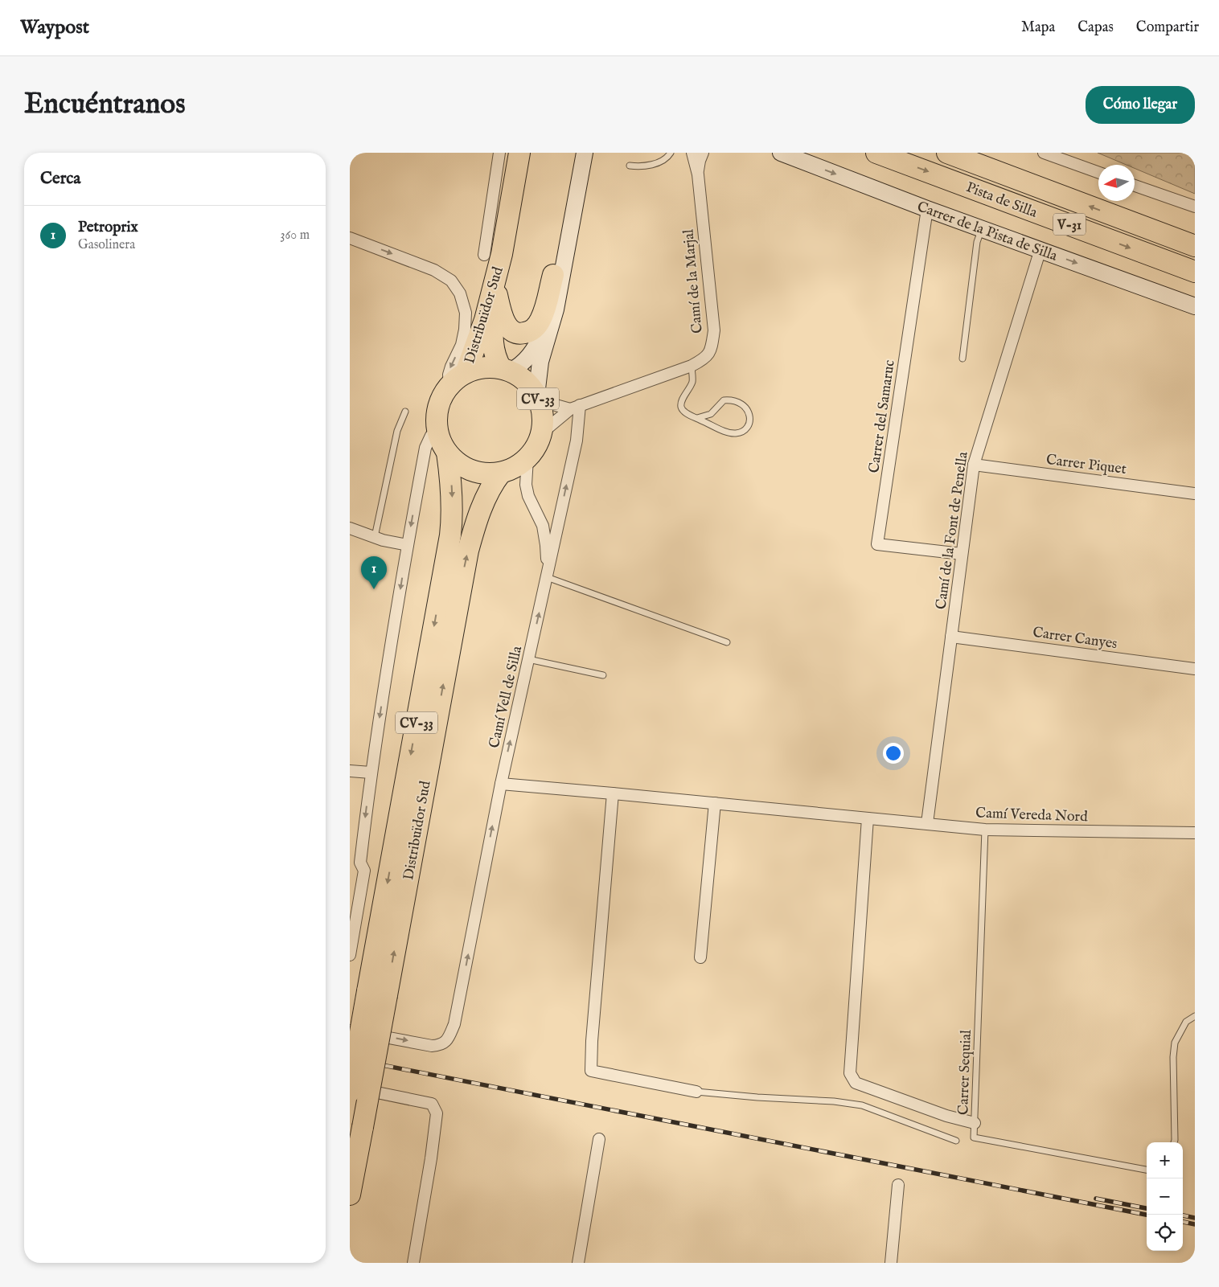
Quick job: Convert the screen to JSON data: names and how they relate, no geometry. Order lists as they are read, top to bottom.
{
  "streets": {
    "highway": [
      "Pista de Silla",
      "V-31",
      "Distribuïdor Sud",
      "CV-33"
    ],
    "street": [
      "Carrer de la Pista de Silla",
      "Camí de la Marjal",
      "Carrer del Samaruc",
      "Carrer Piquet",
      "Camí de la Font de Penella",
      "Carrer Canyes",
      "Camí Vell de Silla",
      "Camí Vereda Nord"
    ],
    "lane": ["Carrer Sequial"]
  },
  "crossings": [
    ["Carrer de la Pista de Silla", "Carrer del Samaruc"],
    ["Carrer de la Pista de Silla", "Camí de la Font de Penella"],
    ["Camí de la Marjal", "Distribuïdor Sud"],
    ["Camí de la Marjal", "CV-33"],
    ["Camí de la Marjal", "Camí Vell de Silla"],
    ["Distribuïdor Sud", "CV-33"],
    ["Carrer del Samaruc", "Camí de la Font de Penella"],
    ["Carrer Piquet", "Camí de la Font de Penella"],
    ["Camí de la Font de Penella", "Carrer Canyes"],
    ["Camí de la Font de Penella", "Camí Vereda Nord"],
    ["Camí Vereda Nord", "Carrer Sequial"]
  ],
  "one_way": ["Carrer de la Pista de Silla", "Camí Vell de Silla"],
  "north": "left",
  "page": {
    "header": "Waypost",
    "nav": ["Mapa", "Capas", "Compartir"],
    "buttons": "Cómo llegar",
    "title": "Encuéntranos",
    "heading": "Cerca",
    "list": [
      {
        "mark": "1",
        "name": "Petroprix",
        "note": "Gasolinera",
        "value": "360 m"
      }
    ],
    "pins": "1",
    "map_buttons": ["+", "−"]
  }
}
